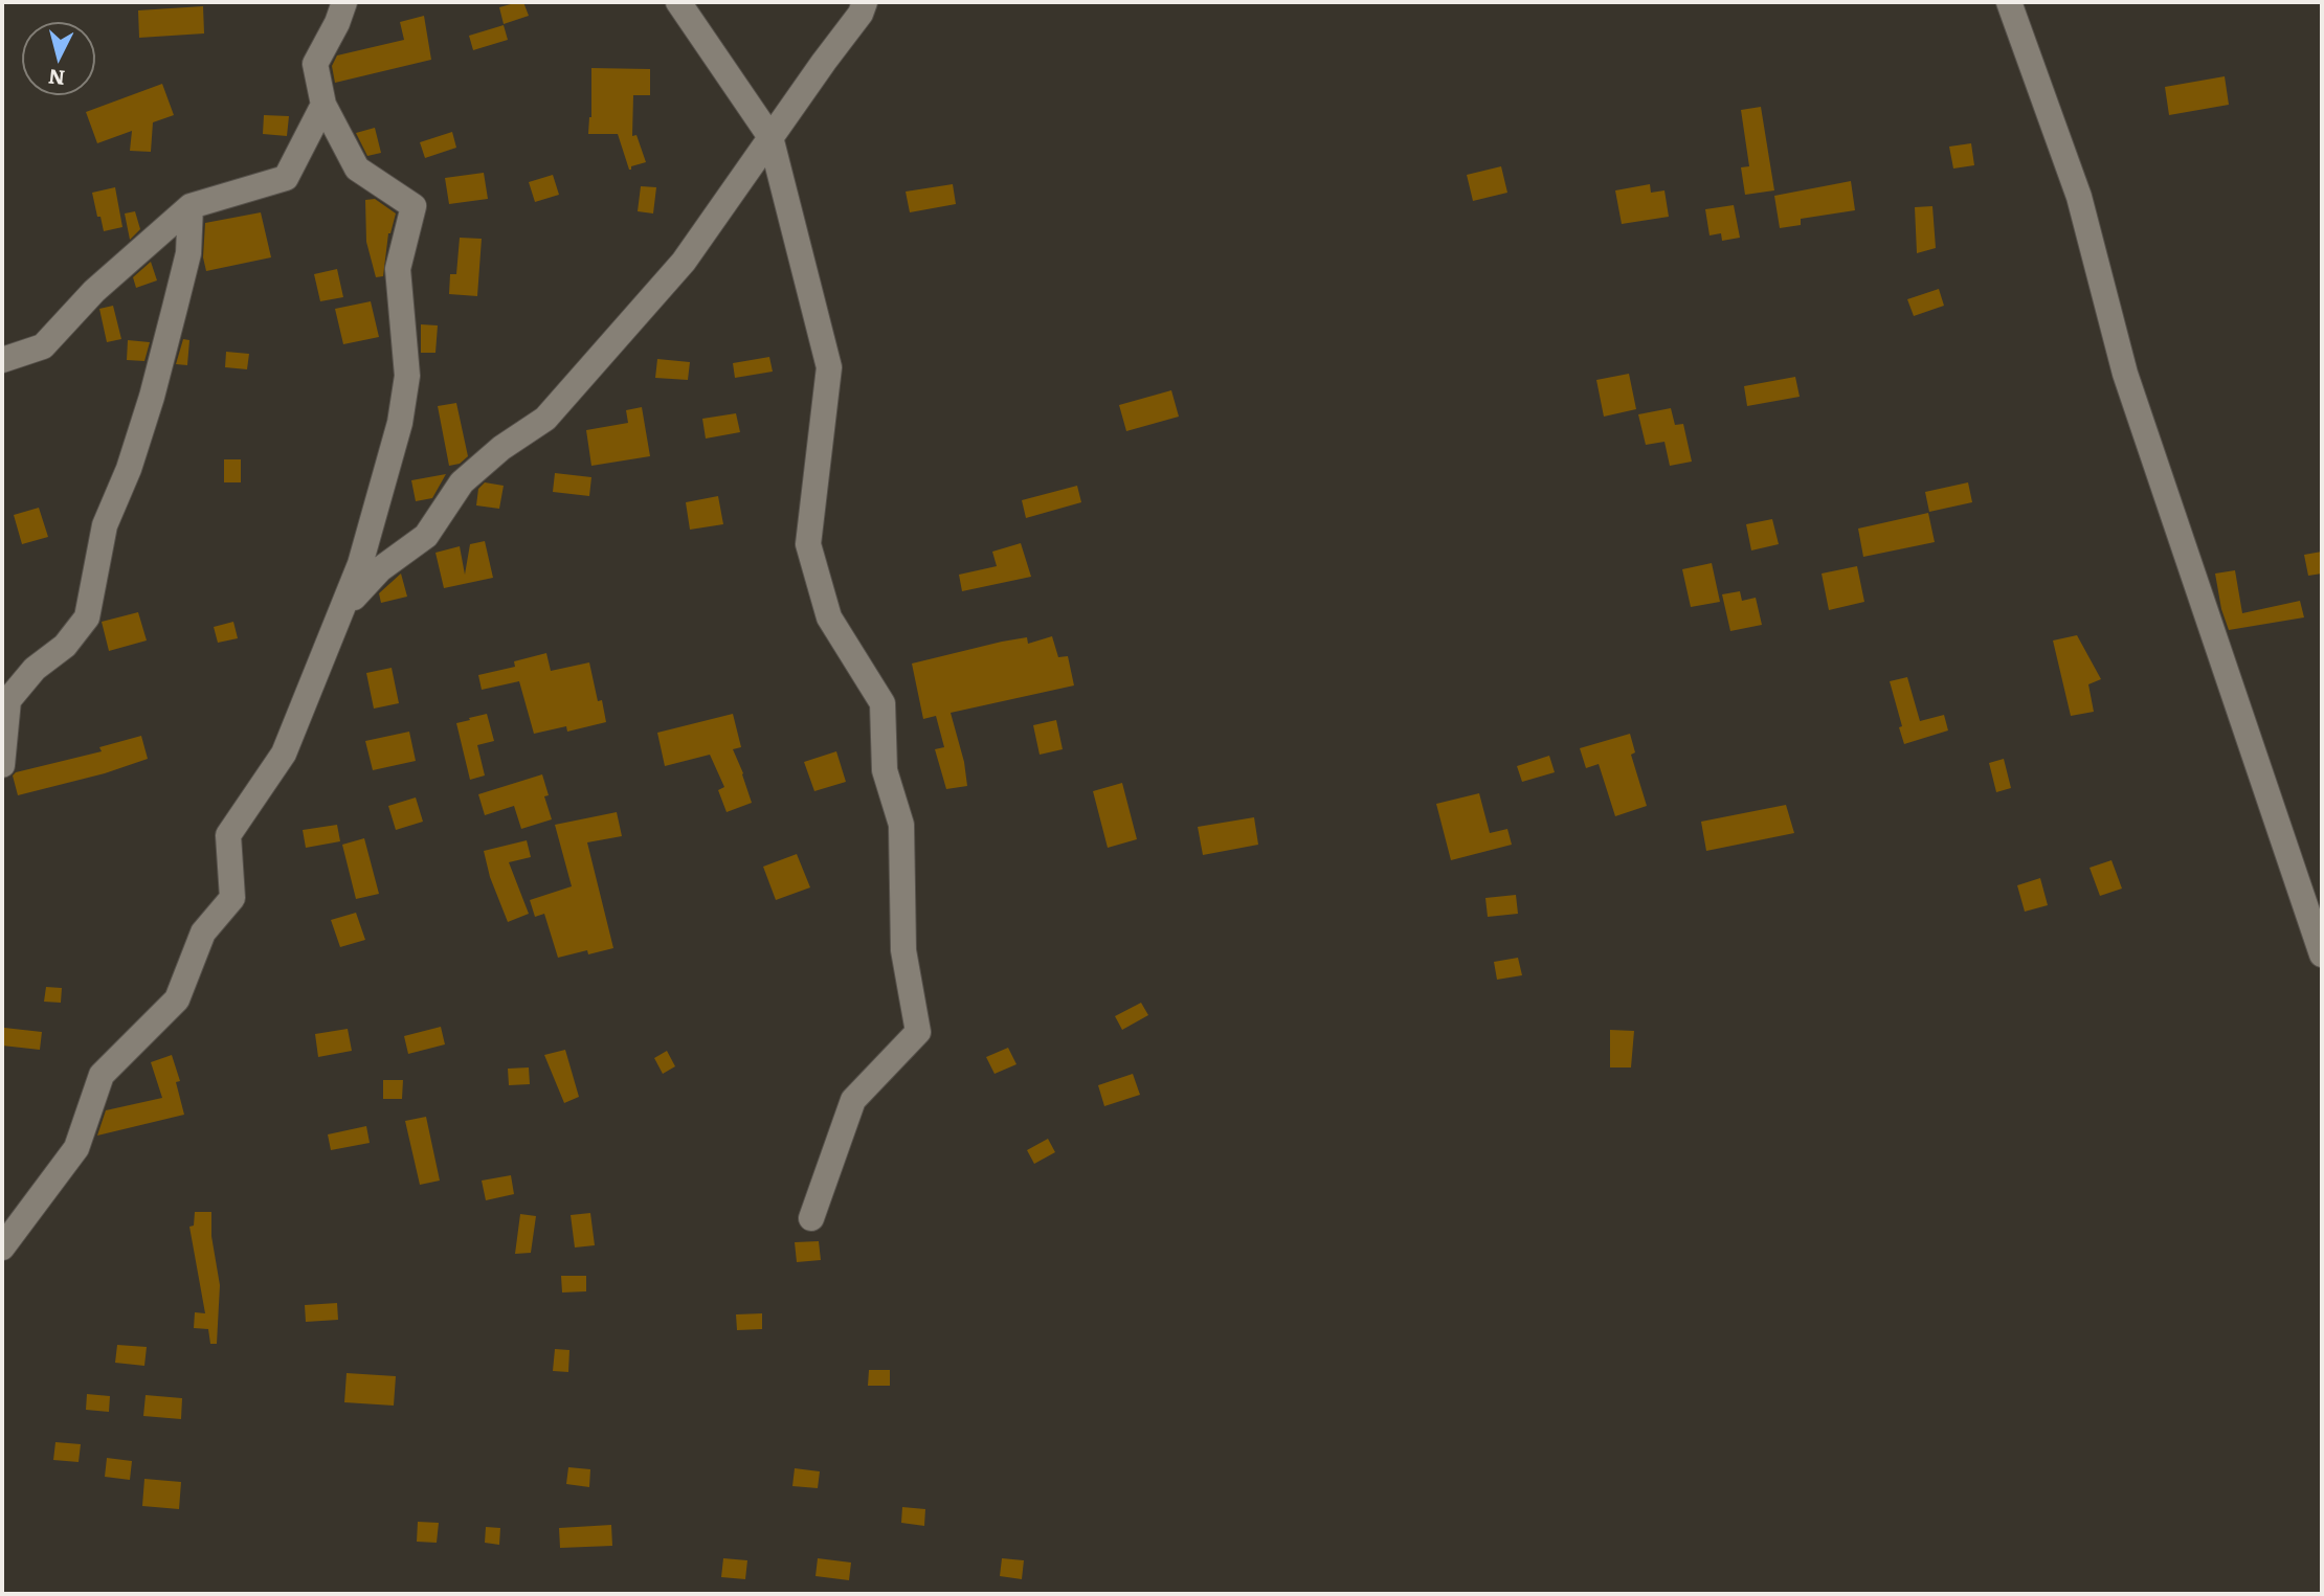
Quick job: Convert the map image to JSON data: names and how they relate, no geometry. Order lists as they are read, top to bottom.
{
  "north": "bottom"
}
